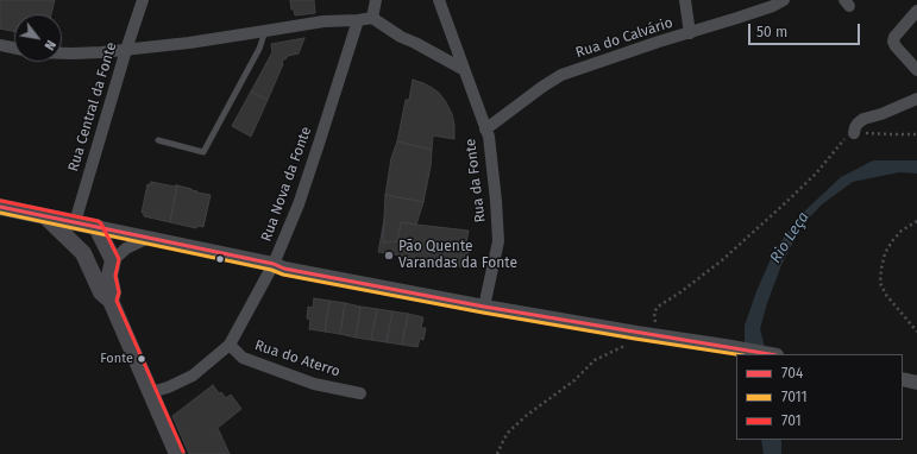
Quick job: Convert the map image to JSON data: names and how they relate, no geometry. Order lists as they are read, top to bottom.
{
  "streets": {
    "street": [
      "Rua do Calvário",
      "Rua Central da Fonte",
      "Rua da Fonte",
      "Rua Nova da Fonte",
      "Rua do Aterro"
    ]
  },
  "crossings": [
    ["Rua do Calvário", "Rua da Fonte"],
    ["Rua Nova da Fonte", "Rua do Aterro"]
  ],
  "water": ["Rio Leça"],
  "places": ["Pão Quente Varandas da Fonte", "Fonte"],
  "lines": ["transit line 701", "transit line 704", "transit line 7011"],
  "legend": ["704", "7011", "701"],
  "scale_bar": "50 m",
  "north": "bottom right"
}
